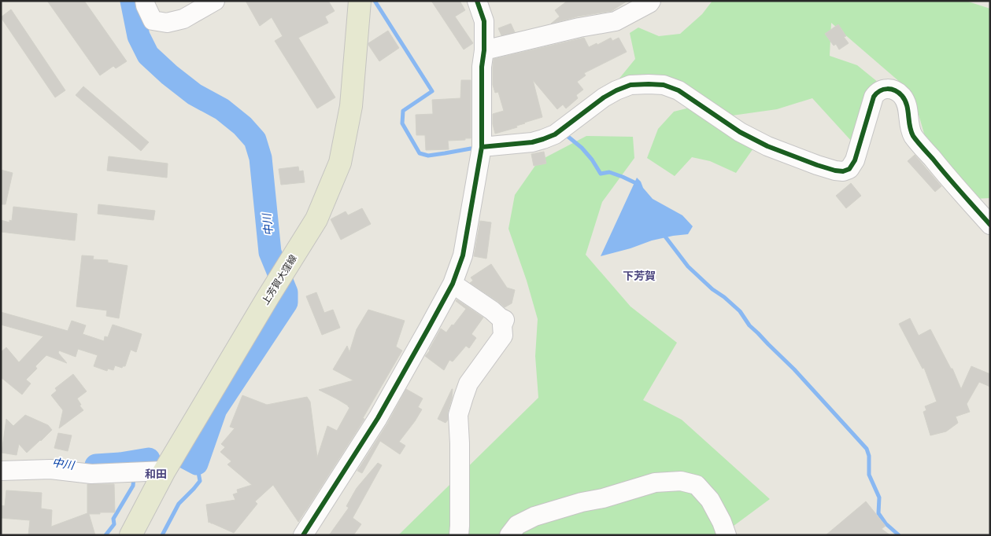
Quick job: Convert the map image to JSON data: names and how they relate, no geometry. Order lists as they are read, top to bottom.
{
  "streets": {
    "main road": ["上芳賀大窪線"]
  },
  "districts": ["下芳賀", "和田"],
  "water": ["中川"]
}
